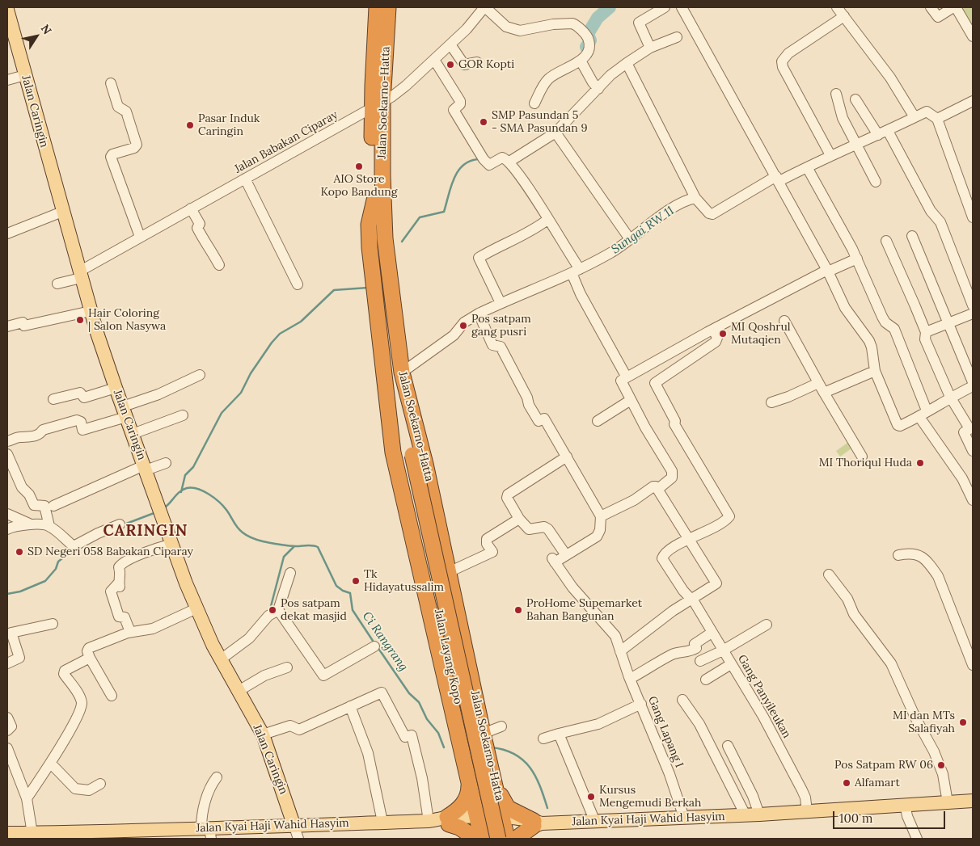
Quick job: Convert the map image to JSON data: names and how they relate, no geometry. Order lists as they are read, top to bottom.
{
  "streets": {
    "highway": ["Jalan Soekarno-Hatta", "Jalan Layang Kopo"],
    "main road": ["Jalan Caringin", "Jalan Kyai Haji Wahid Hasyim"],
    "street": ["Jalan Babakan Ciparay", "Gang Panyileukan", "Gang Lapang I"]
  },
  "crossings": [
    ["Jalan Soekarno-Hatta", "Jalan Babakan Ciparay"],
    ["Jalan Soekarno-Hatta", "Jalan Layang Kopo"],
    ["Jalan Soekarno-Hatta", "Jalan Kyai Haji Wahid Hasyim"],
    ["Jalan Caringin", "Jalan Babakan Ciparay"],
    ["Jalan Caringin", "Jalan Kyai Haji Wahid Hasyim"],
    ["Jalan Layang Kopo", "Jalan Kyai Haji Wahid Hasyim"],
    ["Gang Panyileukan", "Jalan Kyai Haji Wahid Hasyim"],
    ["Gang Lapang I", "Jalan Kyai Haji Wahid Hasyim"]
  ],
  "districts": ["CARINGIN"],
  "water": ["Sungai RW 11", "Ci Rangrang"],
  "places": [
    "GOR Kopti",
    "SMP Pasundan 5 - SMA Pasundan 9",
    "Pasar Induk Caringin",
    "AIO Store Kopo Bandung",
    "Hair Coloring | Salon Nasywa",
    "Pos satpam gang pusri",
    "MI Qoshrul Mutaqien",
    "MI Thoriqul Huda",
    "SD Negeri 058 Babakan Ciparay",
    "Tk Hidayatussalim",
    "Pos satpam dekat masjid",
    "ProHome Supemarket Bahan Bangunan",
    "MI dan MTs Salafiyah",
    "Pos Satpam RW 06",
    "Alfamart",
    "Kursus Mengemudi Berkah"
  ],
  "scale_bar": "100 m",
  "north": "top right"
}
